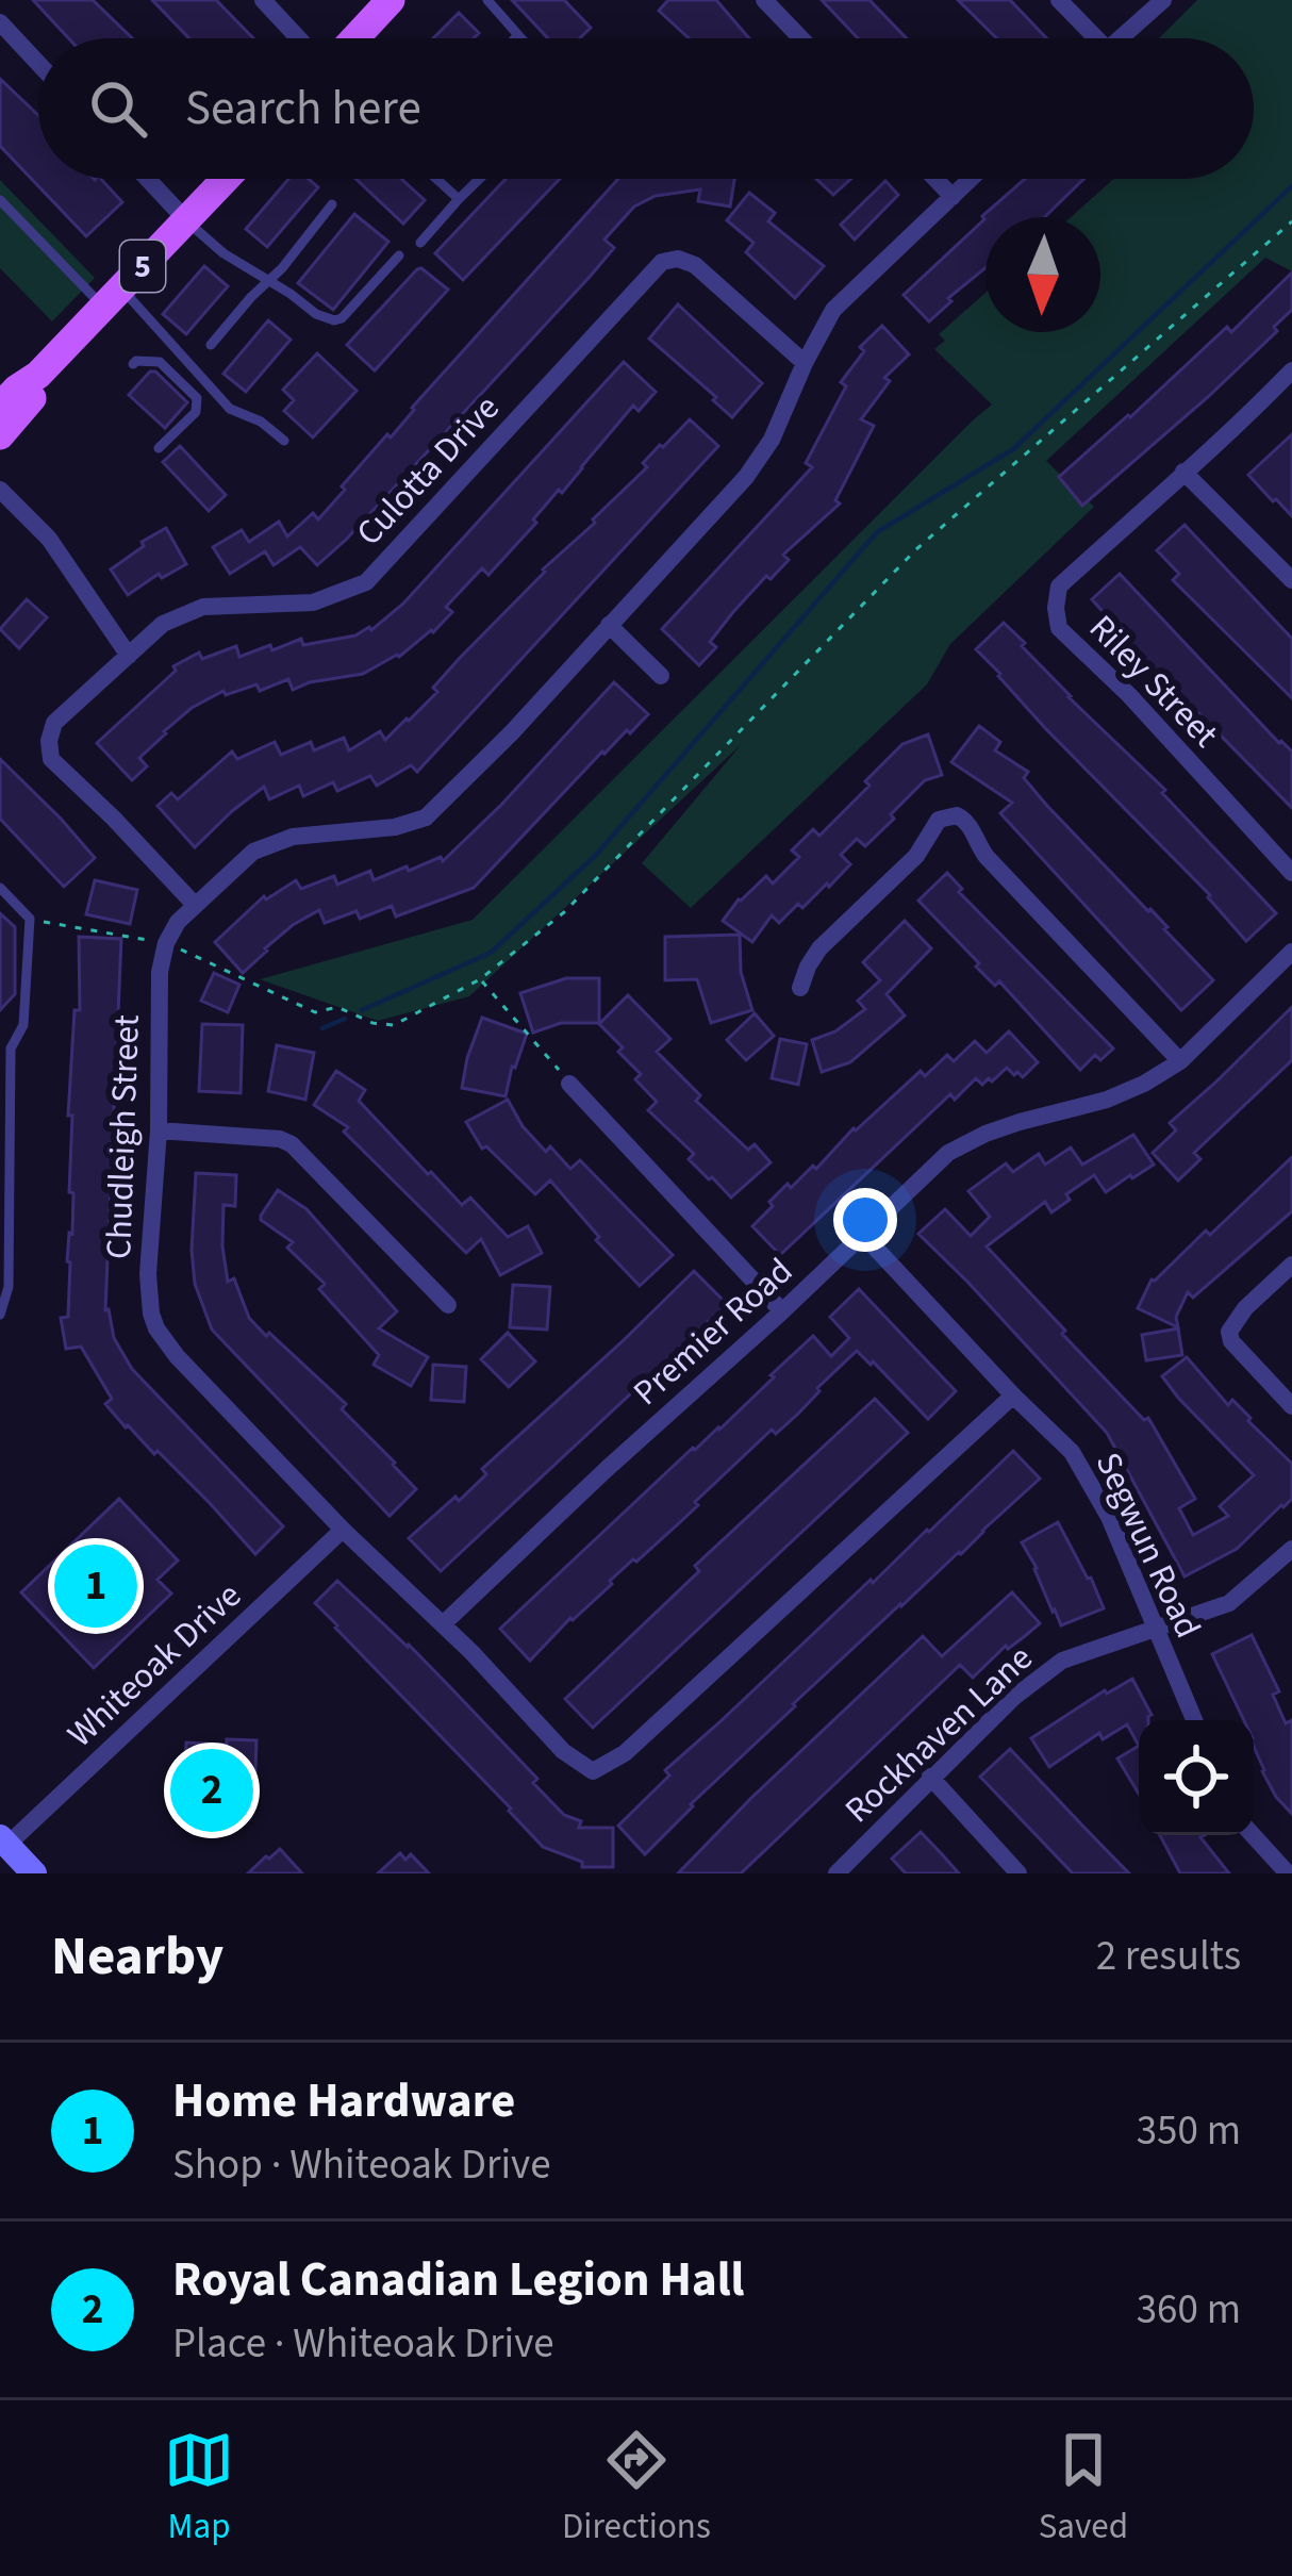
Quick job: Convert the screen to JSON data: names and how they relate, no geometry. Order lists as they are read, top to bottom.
{
  "streets": {
    "main road": ["5"],
    "street": [
      "Culotta Drive",
      "Riley Street",
      "Chudleigh Street",
      "Premier Road",
      "Segwun Road",
      "Whiteoak Drive",
      "Rockhaven Lane"
    ]
  },
  "crossings": [
    ["Chudleigh Street", "Premier Road"],
    ["Chudleigh Street", "Segwun Road"],
    ["Chudleigh Street", "Whiteoak Drive"],
    ["Premier Road", "Segwun Road"],
    ["Segwun Road", "Rockhaven Lane"]
  ],
  "north": "bottom",
  "page": {
    "search": "Search here",
    "pins": ["1", "2"],
    "heading": ["Nearby", "2 results"],
    "list": [
      {
        "mark": "1",
        "name": "Home Hardware",
        "note": "Shop · Whiteoak Drive",
        "value": "350 m"
      },
      {
        "mark": "2",
        "name": "Royal Canadian Legion Hall",
        "note": "Place · Whiteoak Drive",
        "value": "360 m"
      }
    ],
    "nav": ["Map", "Directions", "Saved"]
  }
}
